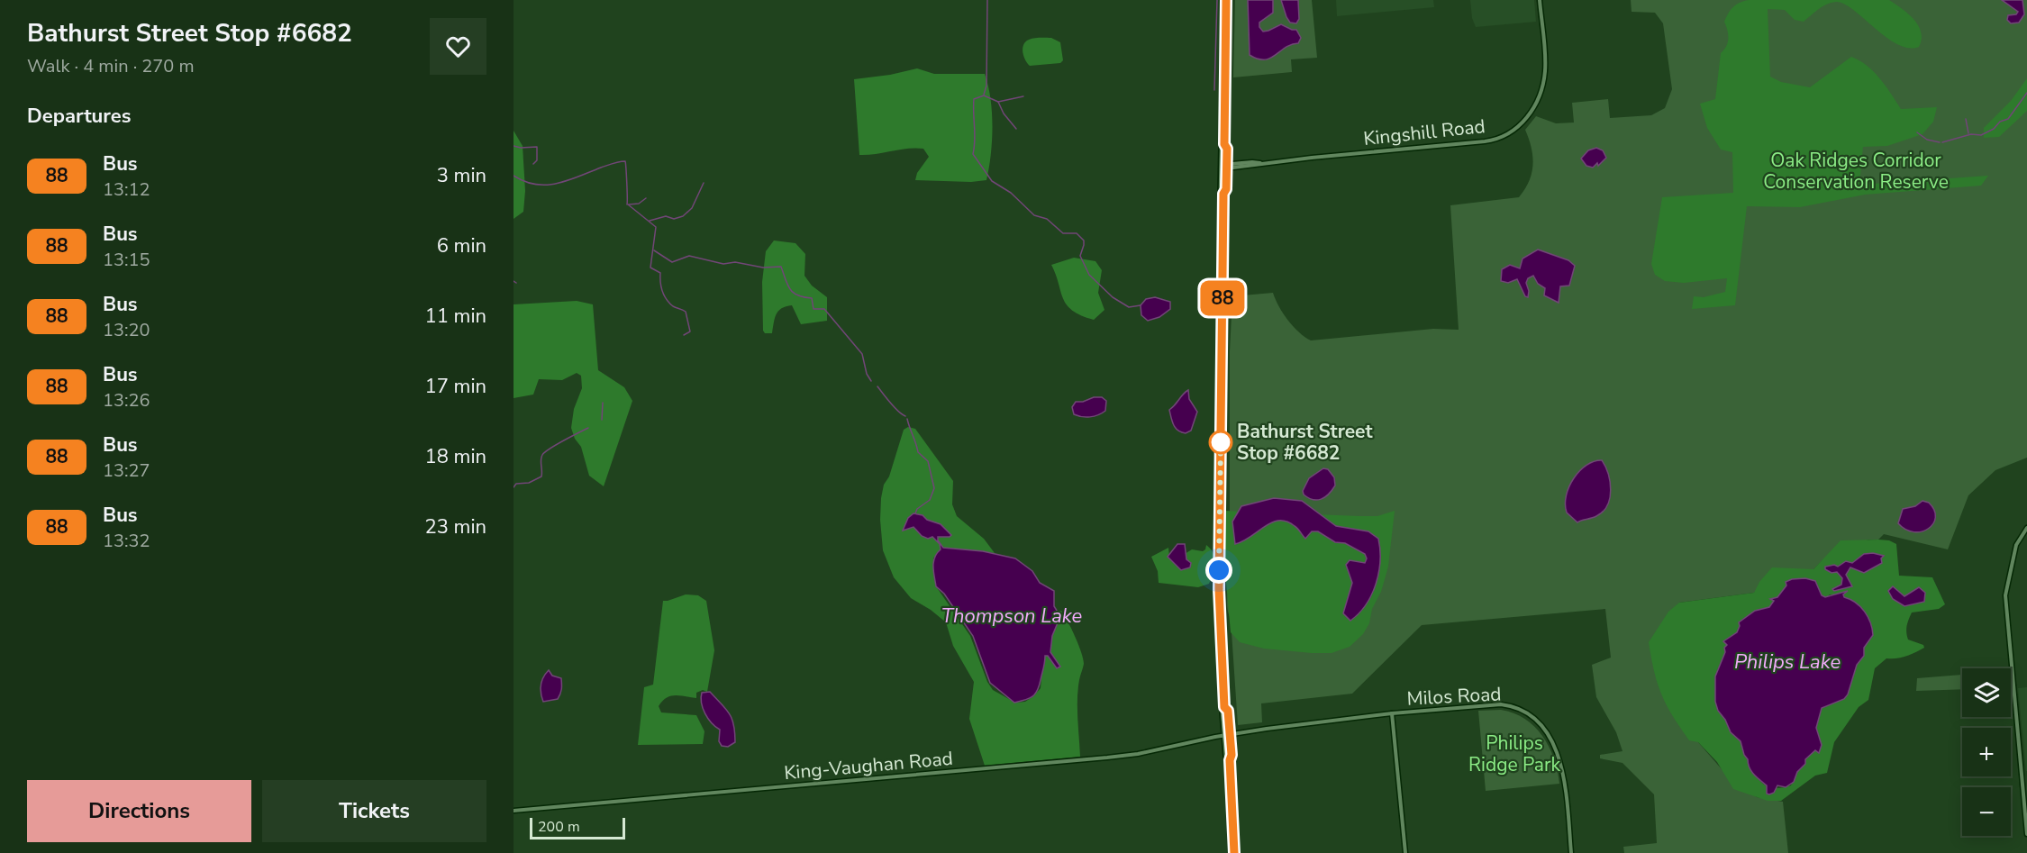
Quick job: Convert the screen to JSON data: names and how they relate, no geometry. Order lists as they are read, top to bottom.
{
  "streets": {
    "street": ["Kingshill Road", "Milos Road", "King-Vaughan Road"]
  },
  "crossings": [
    ["Milos Road", "King-Vaughan Road"]
  ],
  "water": ["Thompson Lake", "Philips Lake"],
  "parks": ["Oak Ridges Corridor Conservation Reserve", "Philips Ridge Park"],
  "places": ["Bathurst Street Stop #6682"],
  "lines": ["bus line 88"],
  "scale_bar": "200 m",
  "page": {
    "heading": [
      ["Bathurst Street Stop #6682", "Walk · 4 min · 270 m"],
      "Departures"
    ],
    "on_map": "88",
    "list": [
      {
        "mark": "88",
        "name": "Bus",
        "note": "13:12",
        "value": "3 min"
      },
      {
        "mark": "88",
        "name": "Bus",
        "note": "13:15",
        "value": "6 min"
      },
      {
        "mark": "88",
        "name": "Bus",
        "note": "13:20",
        "value": "11 min"
      },
      {
        "mark": "88",
        "name": "Bus",
        "note": "13:26",
        "value": "17 min"
      },
      {
        "mark": "88",
        "name": "Bus",
        "note": "13:27",
        "value": "18 min"
      },
      {
        "mark": "88",
        "name": "Bus",
        "note": "13:32",
        "value": "23 min"
      }
    ],
    "map_buttons": ["+", "−"],
    "buttons": ["Directions", "Tickets"],
    "scale": "200 m"
  }
}
